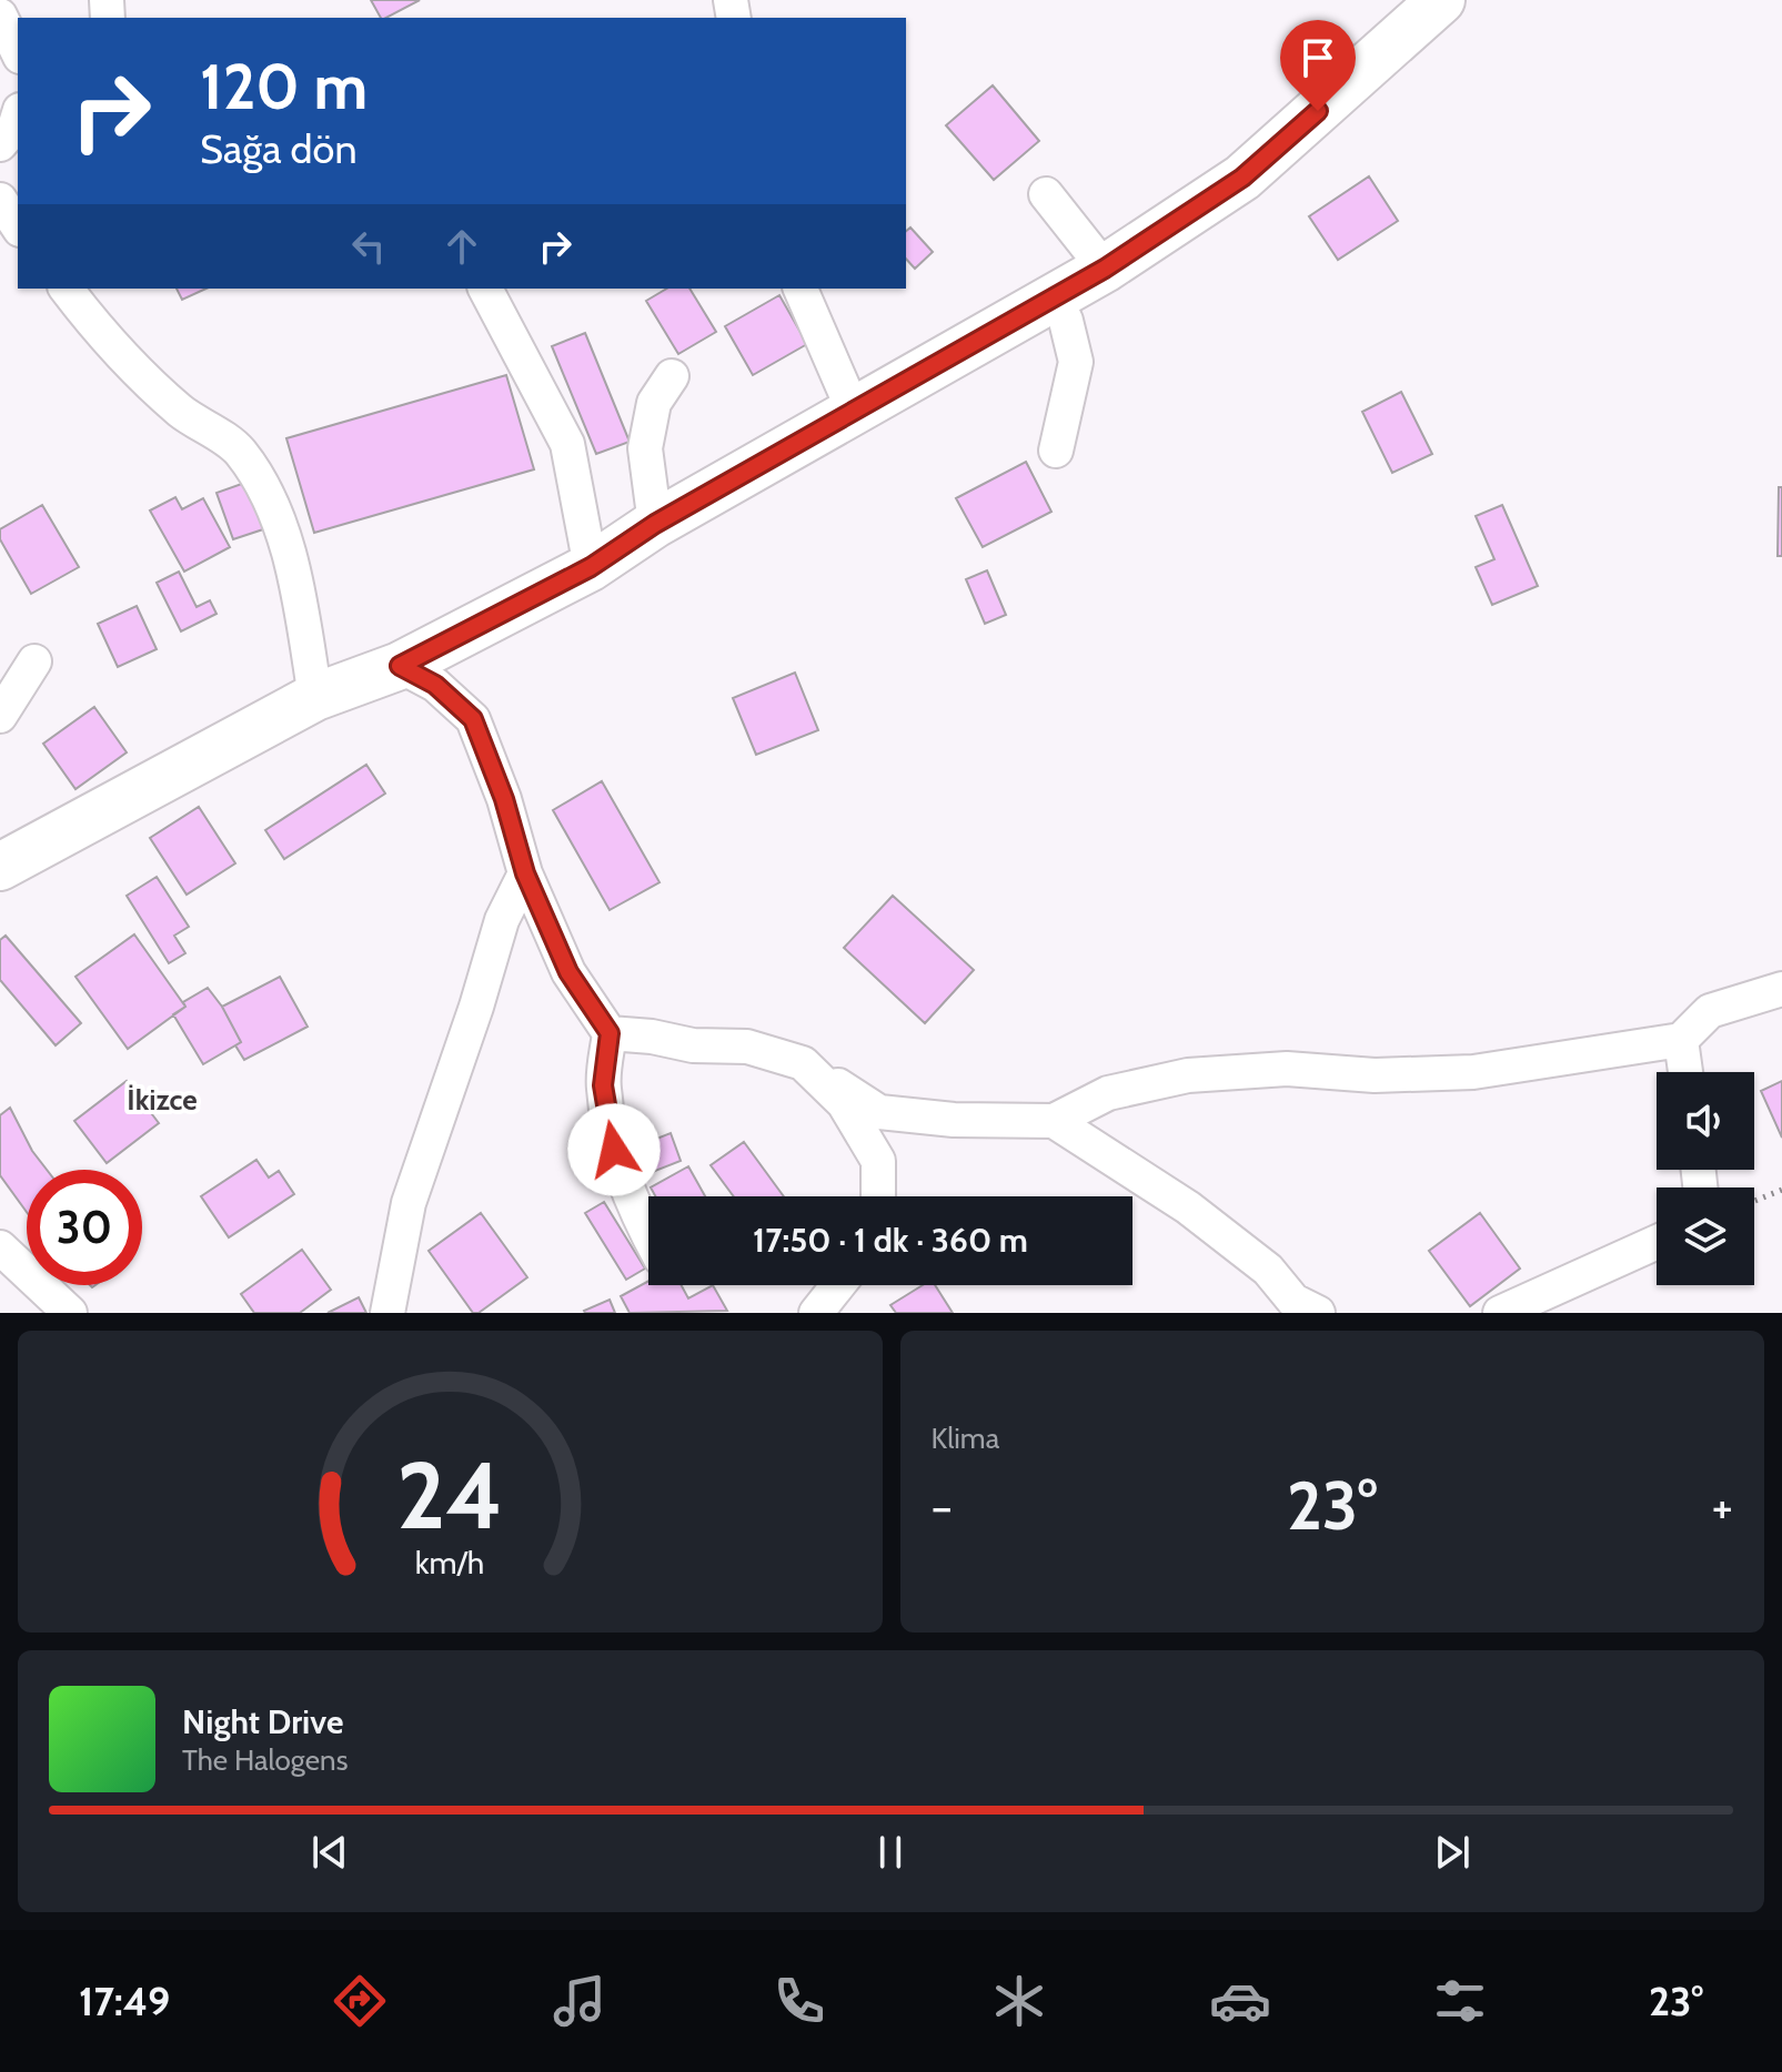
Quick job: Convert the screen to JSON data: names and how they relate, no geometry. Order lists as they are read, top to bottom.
{
  "districts": ["İkizce"],
  "page": {
    "turn": ["120 m", "Sağa dön"],
    "limit": "30",
    "trip": "17:50 · 1 dk · 360 m",
    "tile": "Klima",
    "heat": ["−", "23°", "+"],
    "song": ["Night Drive", "The Halogens"],
    "tabs": ["17:49", "23°"],
    "gauge": ["24", "km/h"]
  }
}
